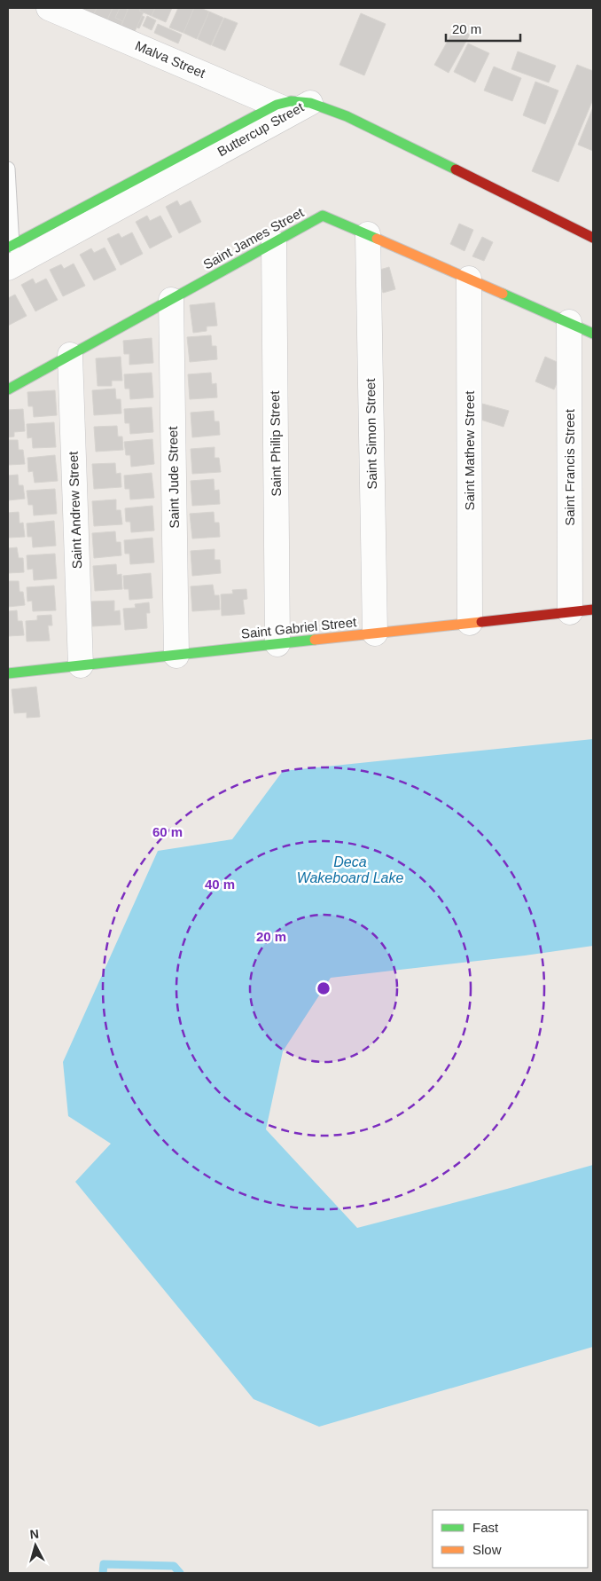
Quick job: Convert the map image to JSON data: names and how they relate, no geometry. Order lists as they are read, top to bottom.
{
  "streets": {
    "street": [
      "Malva Street",
      "Buttercup Street",
      "Saint James Street",
      "Saint Simon Street",
      "Saint Philip Street",
      "Saint Mathew Street",
      "Saint Francis Street",
      "Saint Jude Street",
      "Saint Andrew Street",
      "Saint Gabriel Street"
    ]
  },
  "crossings": [
    ["Malva Street", "Buttercup Street"],
    ["Saint James Street", "Saint Simon Street"],
    ["Saint James Street", "Saint Philip Street"],
    ["Saint James Street", "Saint Mathew Street"],
    ["Saint James Street", "Saint Francis Street"],
    ["Saint James Street", "Saint Jude Street"],
    ["Saint James Street", "Saint Andrew Street"],
    ["Saint Simon Street", "Saint Gabriel Street"],
    ["Saint Philip Street", "Saint Gabriel Street"],
    ["Saint Mathew Street", "Saint Gabriel Street"],
    ["Saint Francis Street", "Saint Gabriel Street"],
    ["Saint Jude Street", "Saint Gabriel Street"],
    ["Saint Andrew Street", "Saint Gabriel Street"]
  ],
  "water": ["Deca Wakeboard Lake"],
  "legend": ["Fast", "Slow"],
  "scale_bar": "20 m",
  "north": "top",
  "rings": ["60 m", "40 m", "20 m"]
}
